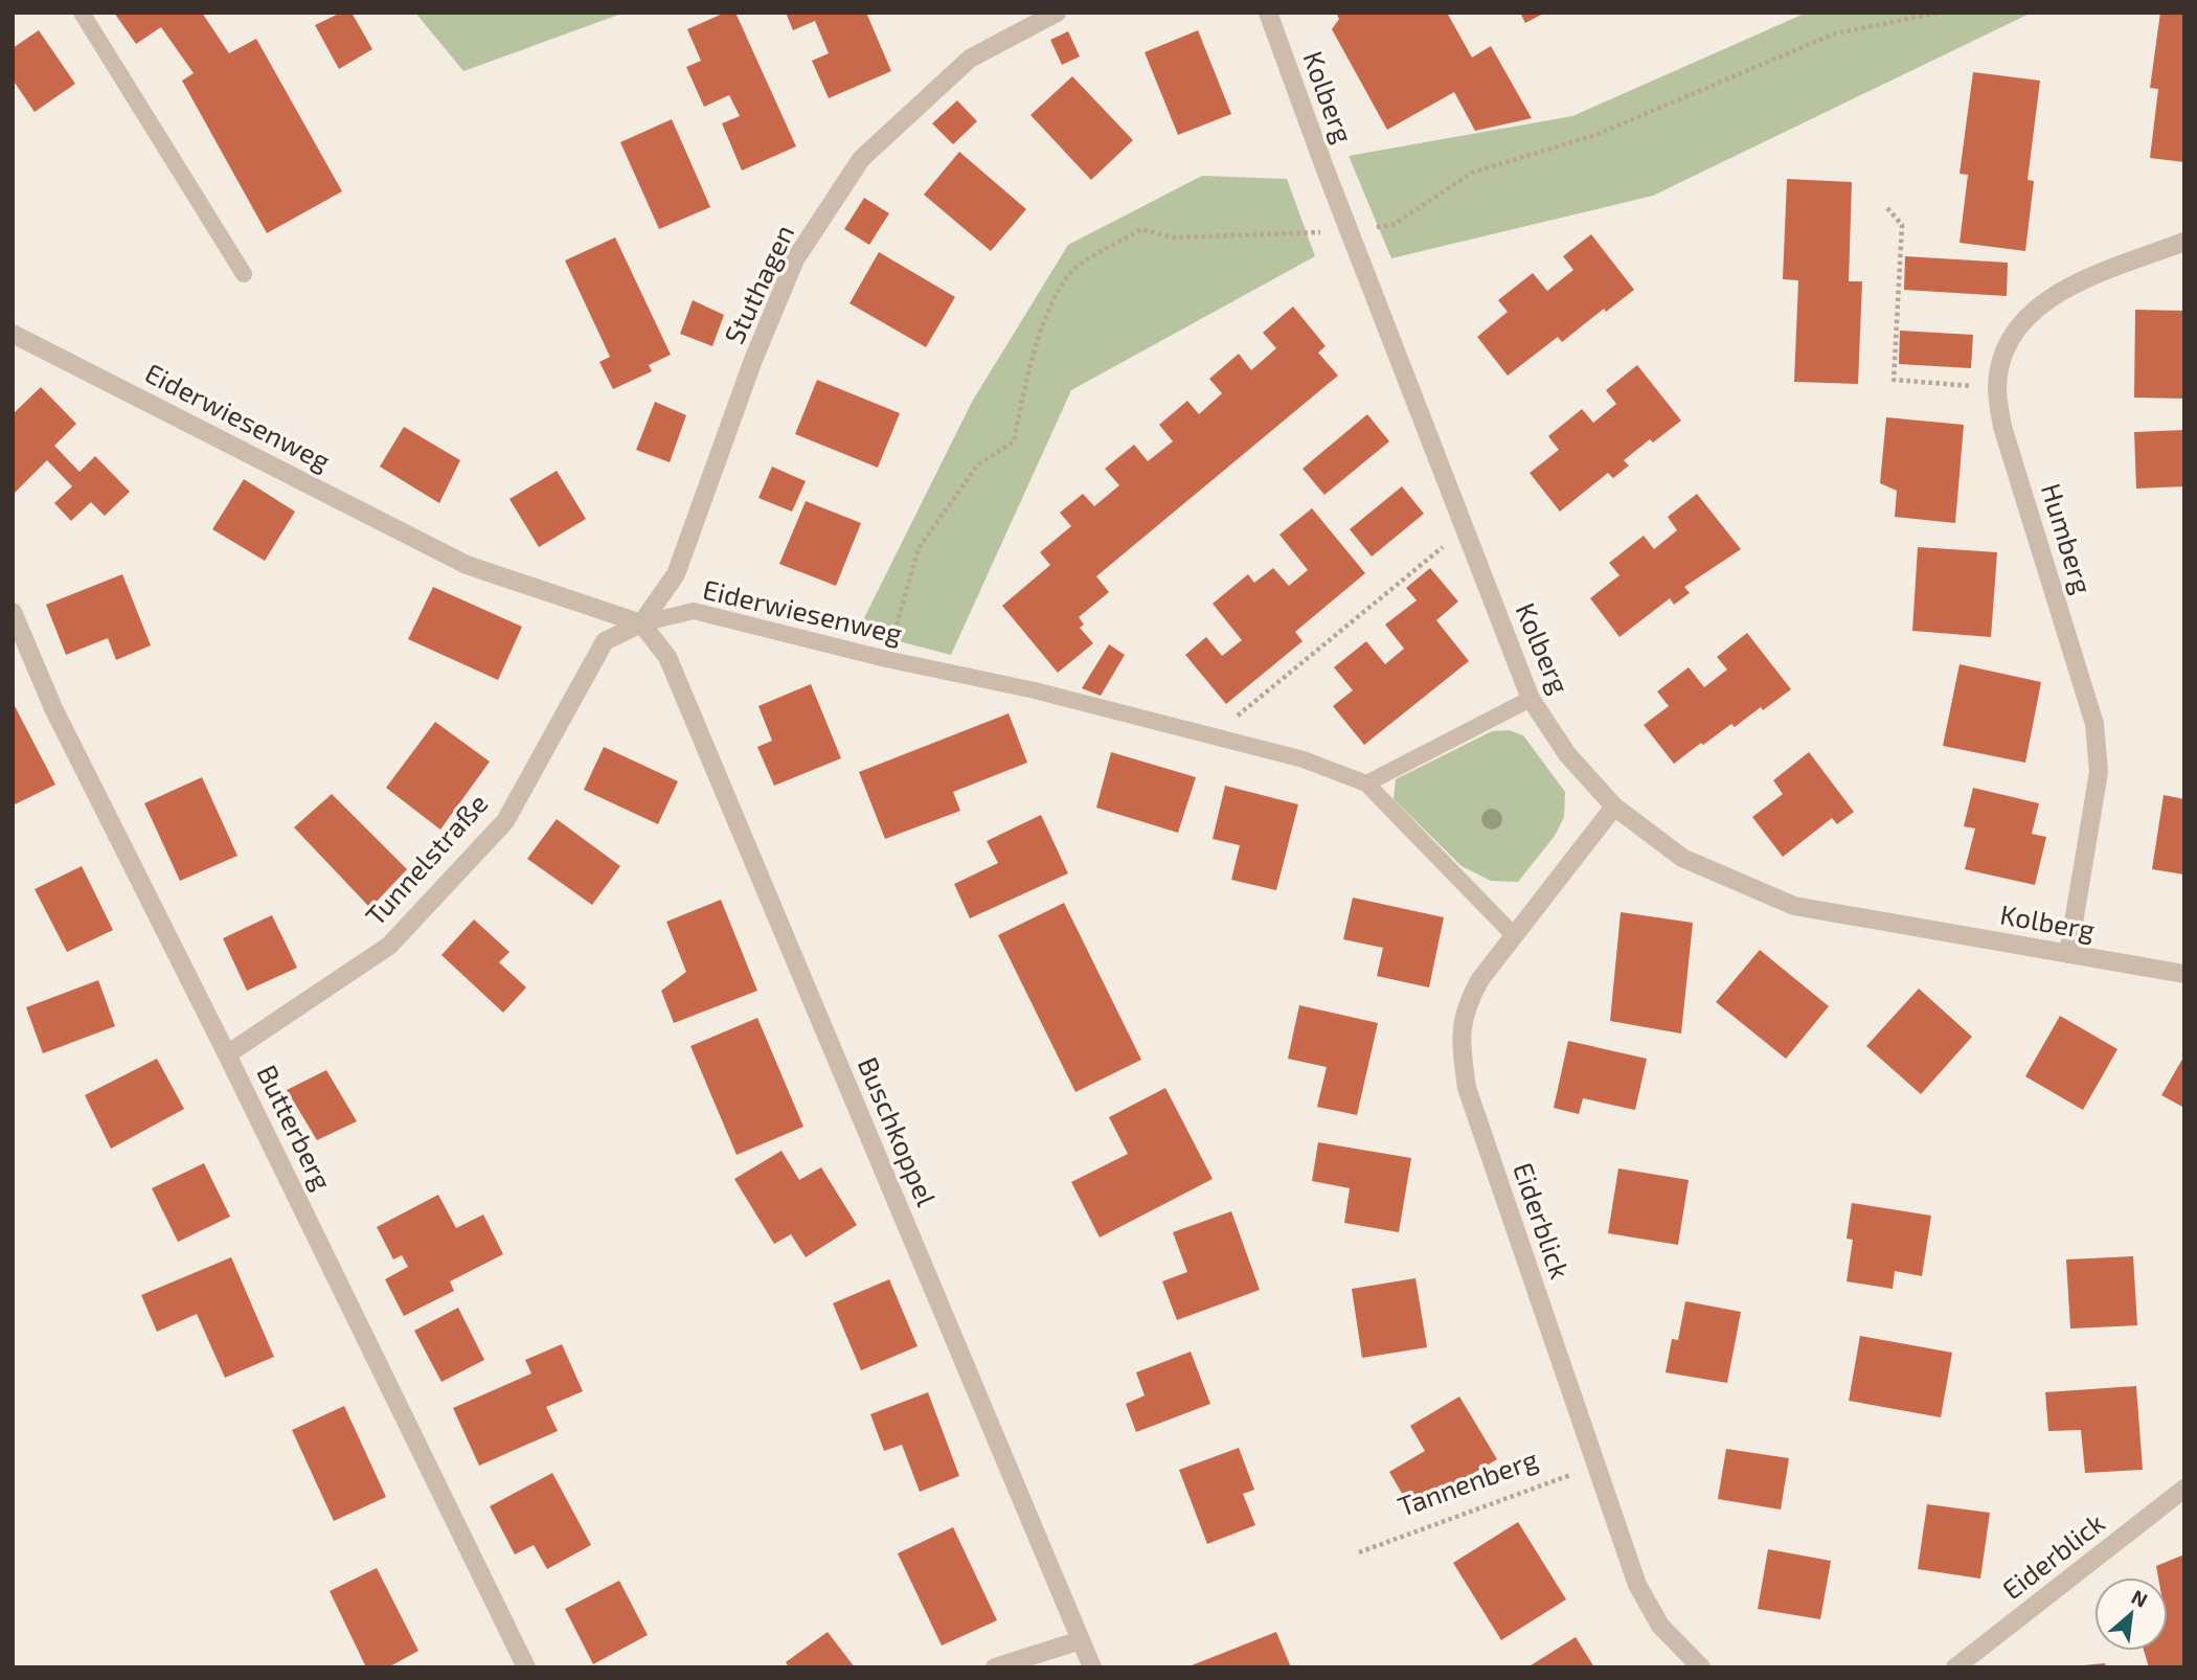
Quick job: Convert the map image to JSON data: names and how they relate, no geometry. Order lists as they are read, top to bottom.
{
  "streets": {
    "street": [
      "Kolberg",
      "Stuthagen",
      "Eiderwiesenweg",
      "Humberg",
      "Tunnelstraße",
      "Butterberg",
      "Buschkoppel",
      "Eiderblick"
    ],
    "path": ["Tannenberg"]
  },
  "crossings": [
    ["Kolberg", "Humberg"],
    ["Kolberg", "Eiderblick"],
    ["Stuthagen", "Eiderwiesenweg"],
    ["Stuthagen", "Tunnelstraße"],
    ["Stuthagen", "Buschkoppel"],
    ["Eiderwiesenweg", "Tunnelstraße"],
    ["Eiderwiesenweg", "Buschkoppel"],
    ["Tunnelstraße", "Butterberg"],
    ["Tunnelstraße", "Buschkoppel"],
    ["Eiderblick", "Tannenberg"]
  ],
  "north": "top right"
}
